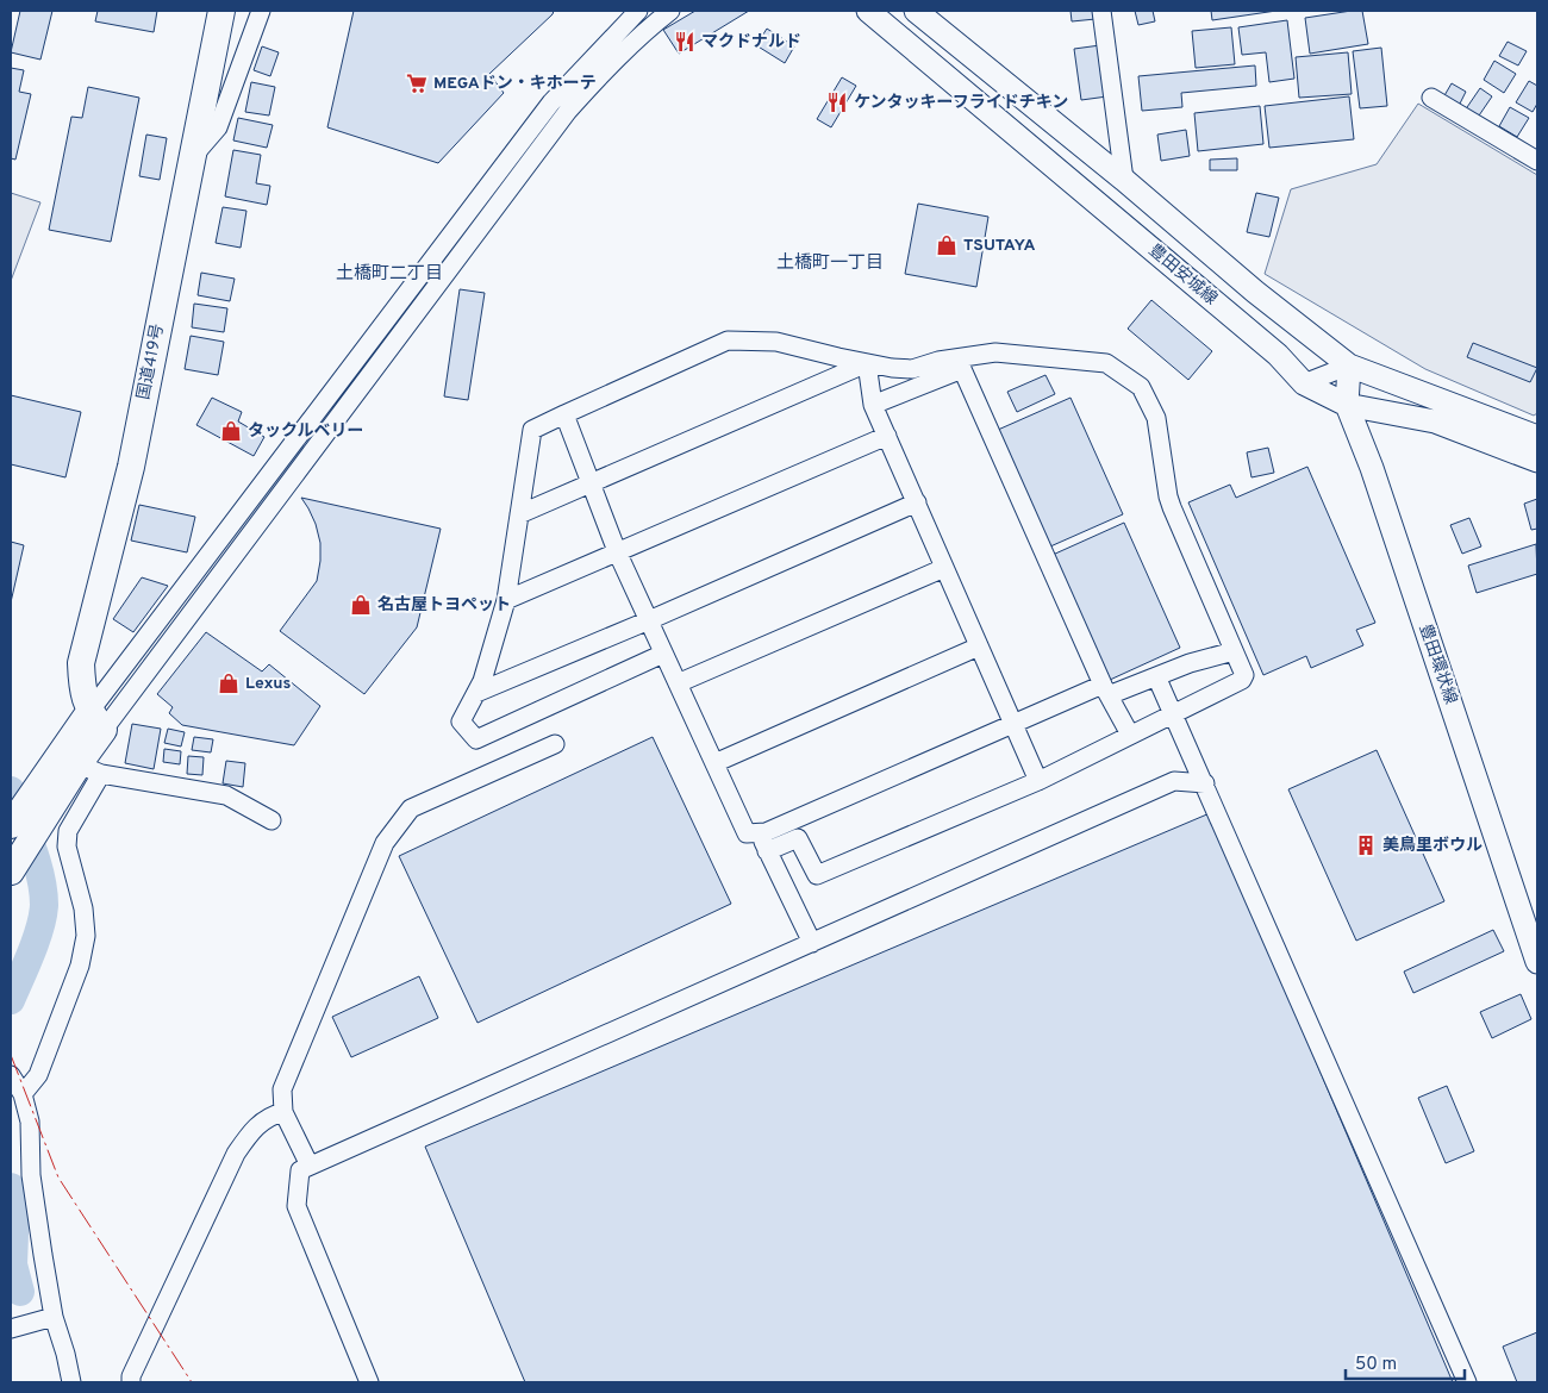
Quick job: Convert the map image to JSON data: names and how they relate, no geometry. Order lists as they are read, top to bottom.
{
  "streets": {
    "highway": ["国道419号"],
    "main road": ["豊田安城線", "豊田環状線"]
  },
  "crossings": [
    ["豊田安城線", "豊田環状線"]
  ],
  "districts": ["土橋町一丁目", "土橋町二丁目"],
  "places": {
    "restaurant": ["マクドナルド", "ケンタッキーフライドチキン"],
    "supermarket": ["MEGAドン・キホーテ"],
    "shop": [
      "TSUTAYA",
      "タックルベリー",
      "名古屋トヨペット",
      "Lexus"
    ],
    "building": ["美鳥里ボウル"]
  },
  "scale_bar": "50 m"
}
